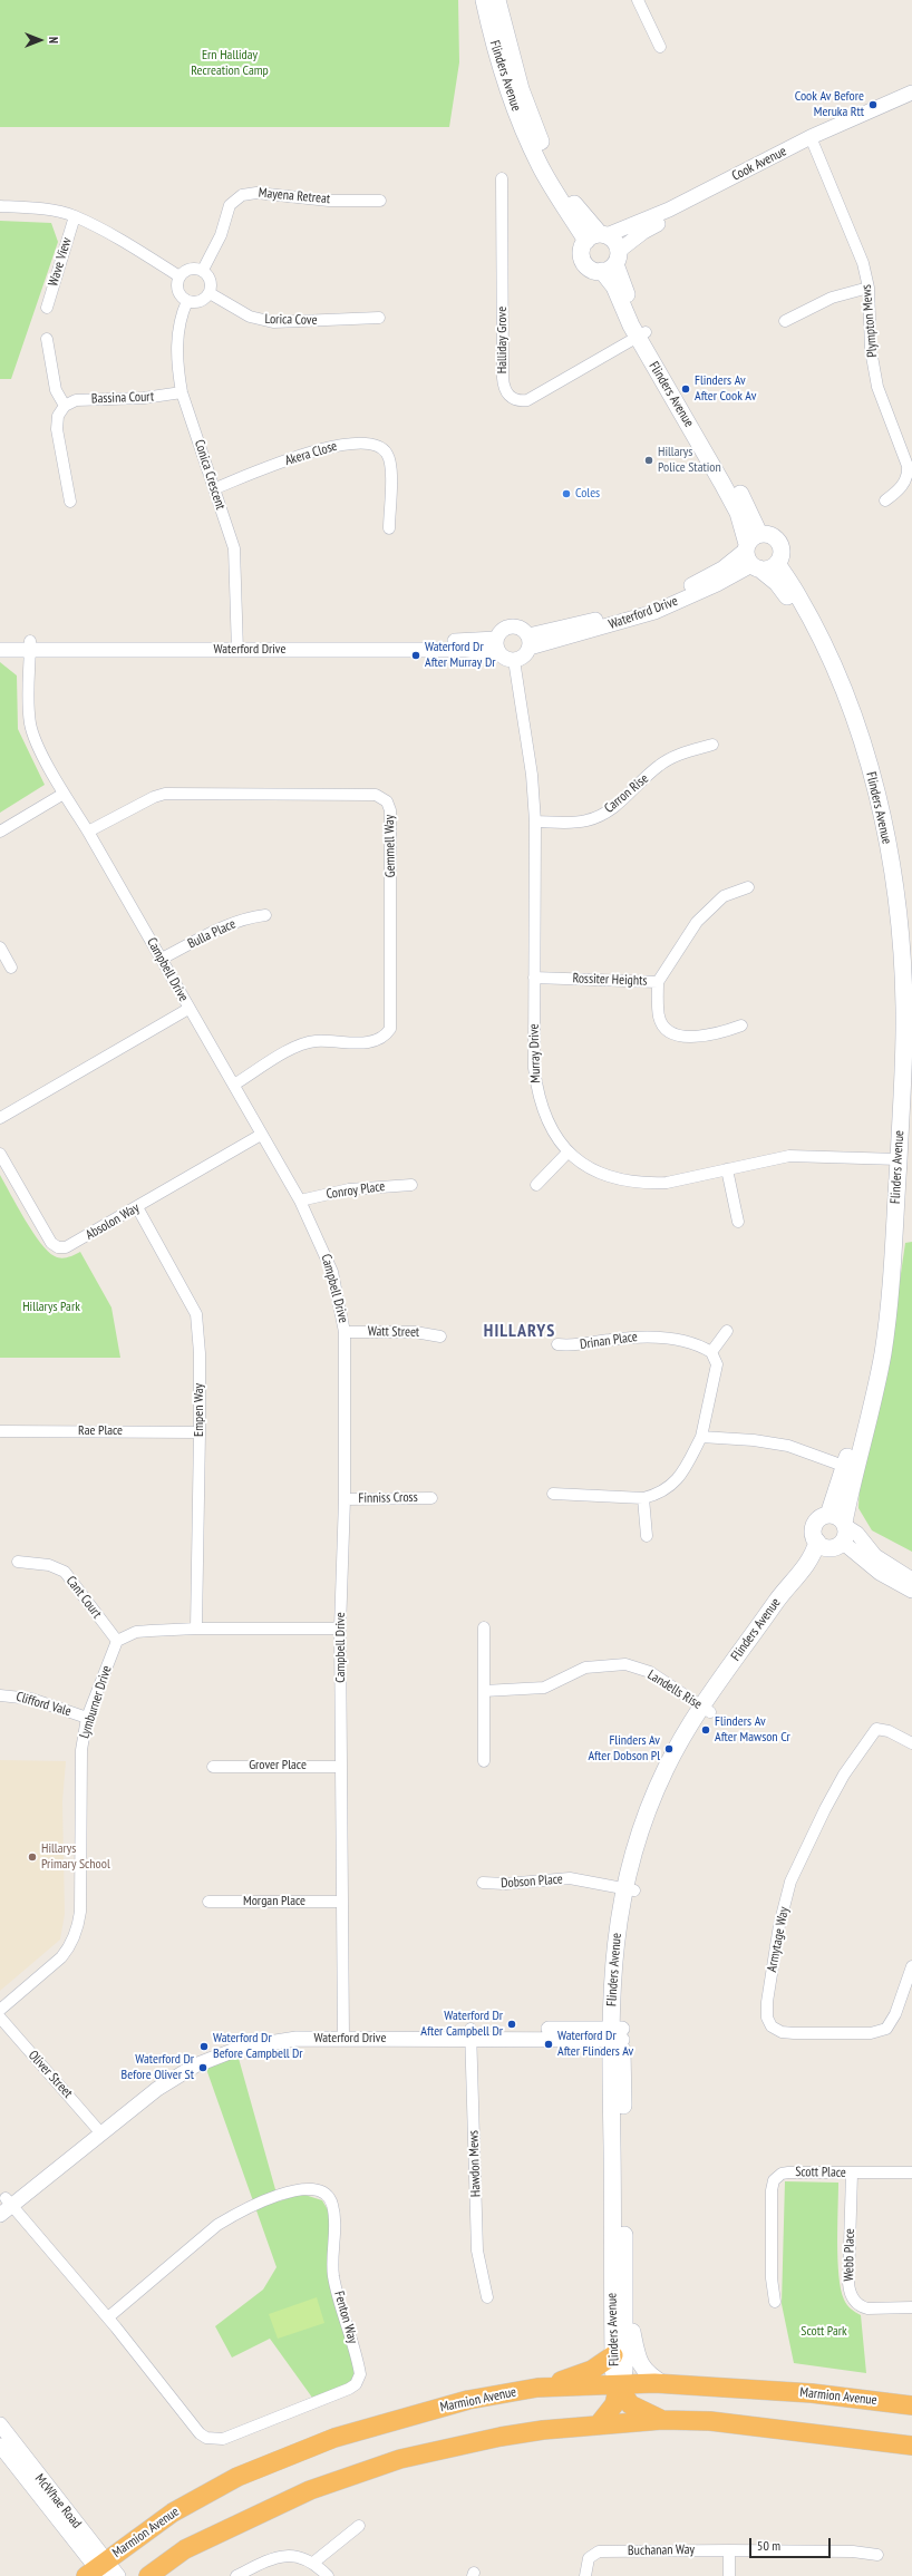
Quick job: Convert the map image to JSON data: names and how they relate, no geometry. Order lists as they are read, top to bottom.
{
  "streets": {
    "highway": ["Marmion Avenue"],
    "main road": ["Flinders Avenue"],
    "street": [
      "Cook Avenue",
      "Mayena Retreat",
      "Wave View",
      "Lorica Cove",
      "Plympton Mews",
      "Halliday Grove",
      "Bassina Court",
      "Akera Close",
      "Conica Crescent",
      "Waterford Drive",
      "Carron Rise",
      "Gemmell Way",
      "Bulla Place",
      "Campbell Drive",
      "Rossiter Heights",
      "Murray Drive",
      "Conroy Place",
      "Absolon Way",
      "Watt Street",
      "Drinan Place",
      "Empen Way",
      "Rae Place",
      "Finniss Cross",
      "Cant Court",
      "Landells Rise",
      "Lymburner Drive",
      "Clifford Vale",
      "Grover Place",
      "Dobson Place",
      "Morgan Place",
      "Armytage Way",
      "Oliver Street",
      "Hawdon Mews",
      "Scott Place",
      "Webb Place",
      "Fenton Way",
      "McWhae Road",
      "Buchanan Way"
    ]
  },
  "crossings": [
    ["Flinders Avenue", "Cook Avenue"],
    ["Flinders Avenue", "Halliday Grove"],
    ["Flinders Avenue", "Waterford Drive"],
    ["Flinders Avenue", "Murray Drive"],
    ["Flinders Avenue", "Landells Rise"],
    ["Flinders Avenue", "Dobson Place"],
    ["Flinders Avenue", "Marmion Avenue"],
    ["Cook Avenue", "Plympton Mews"],
    ["Mayena Retreat", "Lorica Cove"],
    ["Mayena Retreat", "Conica Crescent"],
    ["Lorica Cove", "Conica Crescent"],
    ["Bassina Court", "Conica Crescent"],
    ["Akera Close", "Conica Crescent"],
    ["Conica Crescent", "Waterford Drive"],
    ["Waterford Drive", "Campbell Drive"],
    ["Waterford Drive", "Murray Drive"],
    ["Waterford Drive", "Oliver Street"],
    ["Waterford Drive", "Hawdon Mews"],
    ["Waterford Drive", "Fenton Way"],
    ["Carron Rise", "Murray Drive"],
    ["Gemmell Way", "Campbell Drive"],
    ["Bulla Place", "Campbell Drive"],
    ["Campbell Drive", "Conroy Place"],
    ["Campbell Drive", "Absolon Way"],
    ["Campbell Drive", "Watt Street"],
    ["Campbell Drive", "Finniss Cross"],
    ["Campbell Drive", "Grover Place"],
    ["Campbell Drive", "Morgan Place"],
    ["Rossiter Heights", "Murray Drive"],
    ["Absolon Way", "Empen Way"],
    ["Empen Way", "Rae Place"],
    ["Cant Court", "Lymburner Drive"],
    ["Lymburner Drive", "Clifford Vale"],
    ["Scott Place", "Webb Place"],
    ["Marmion Avenue", "McWhae Road"]
  ],
  "districts": ["HILLARYS"],
  "parks": ["Ern Halliday Recreation Camp", "Hillarys Park", "Scott Park"],
  "places": [
    "Cook Av Before Meruka Rtt",
    "Flinders Av After Cook Av",
    "Hillarys Police Station",
    "Coles",
    "Waterford Dr After Murray Dr",
    "Flinders Av After Mawson Cr",
    "Flinders Av After Dobson Pl",
    "Hillarys Primary School",
    "Waterford Dr After Campbell Dr",
    "Waterford Dr After Flinders Av",
    "Waterford Dr Before Campbell Dr",
    "Waterford Dr Before Oliver St"
  ],
  "scale_bar": "50 m",
  "north": "right"
}
